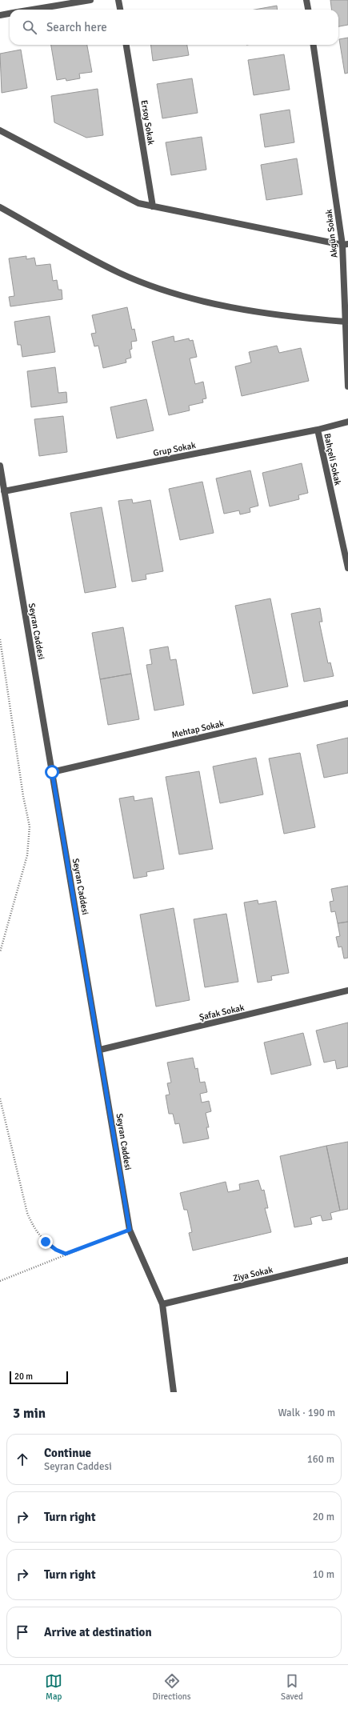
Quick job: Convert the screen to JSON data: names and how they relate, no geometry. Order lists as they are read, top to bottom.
{
  "streets": {
    "street": [
      "Ersoy Sokak",
      "Akgün Sokak",
      "Grup Sokak",
      "Bahçeli Sokak",
      "Seyran Caddesi",
      "Mehtap Sokak",
      "Şafak Sokak",
      "Ziya Sokak"
    ]
  },
  "crossings": [
    ["Grup Sokak", "Bahçeli Sokak"],
    ["Grup Sokak", "Seyran Caddesi"],
    ["Seyran Caddesi", "Mehtap Sokak"],
    ["Seyran Caddesi", "Şafak Sokak"],
    ["Seyran Caddesi", "Ziya Sokak"]
  ],
  "scale_bar": "20 m",
  "page": {
    "search": "Search here",
    "scale": "20 m",
    "heading": ["3 min", "Walk · 190 m"],
    "list": [
      ["Continue", "Seyran Caddesi", "160 m"],
      ["Turn right", "20 m"],
      ["Turn right", "10 m"],
      "Arrive at destination"
    ],
    "nav": ["Map", "Directions", "Saved"]
  }
}
